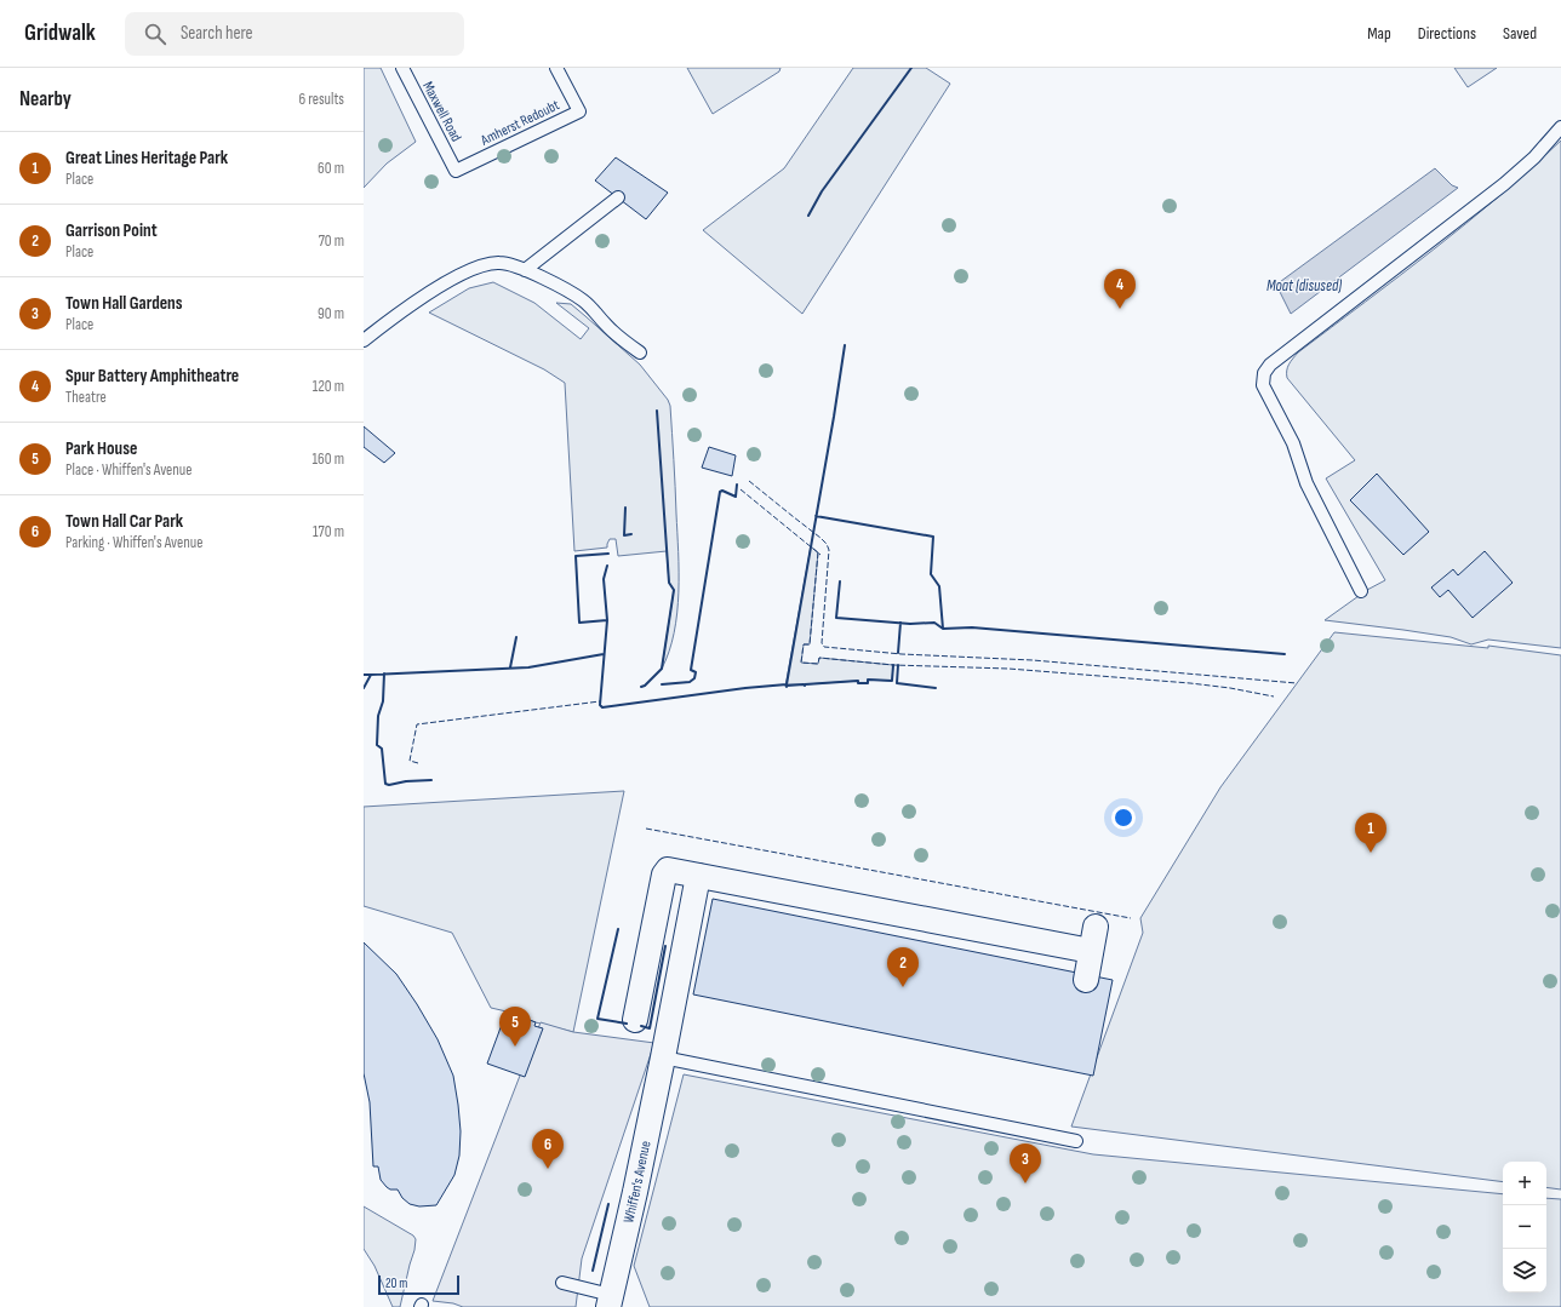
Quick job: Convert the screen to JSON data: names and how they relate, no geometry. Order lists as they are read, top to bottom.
{
  "streets": {
    "street": ["Whiffen's Avenue"],
    "lane": ["Maxwell Road", "Amherst Redoubt"]
  },
  "crossings": [
    ["Maxwell Road", "Amherst Redoubt"]
  ],
  "water": ["Moat (disused)"],
  "scale_bar": "20 m",
  "page": {
    "header": "Gridwalk",
    "search": "Search here",
    "nav": ["Map", "Directions", "Saved"],
    "heading": ["Nearby", "6 results"],
    "list": [
      {
        "mark": "1",
        "name": "Great Lines Heritage Park",
        "note": "Place",
        "value": "60 m"
      },
      {
        "mark": "2",
        "name": "Garrison Point",
        "note": "Place",
        "value": "70 m"
      },
      {
        "mark": "3",
        "name": "Town Hall Gardens",
        "note": "Place",
        "value": "90 m"
      },
      {
        "mark": "4",
        "name": "Spur Battery Amphitheatre",
        "note": "Theatre",
        "value": "120 m"
      },
      {
        "mark": "5",
        "name": "Park House",
        "note": "Place · Whiffen's Avenue",
        "value": "160 m"
      },
      {
        "mark": "6",
        "name": "Town Hall Car Park",
        "note": "Parking · Whiffen's Avenue",
        "value": "170 m"
      }
    ],
    "pins": [
      "4",
      "1",
      "2",
      "5",
      "6",
      "3"
    ],
    "map_buttons": ["+", "−"],
    "scale": "20 m"
  }
}
